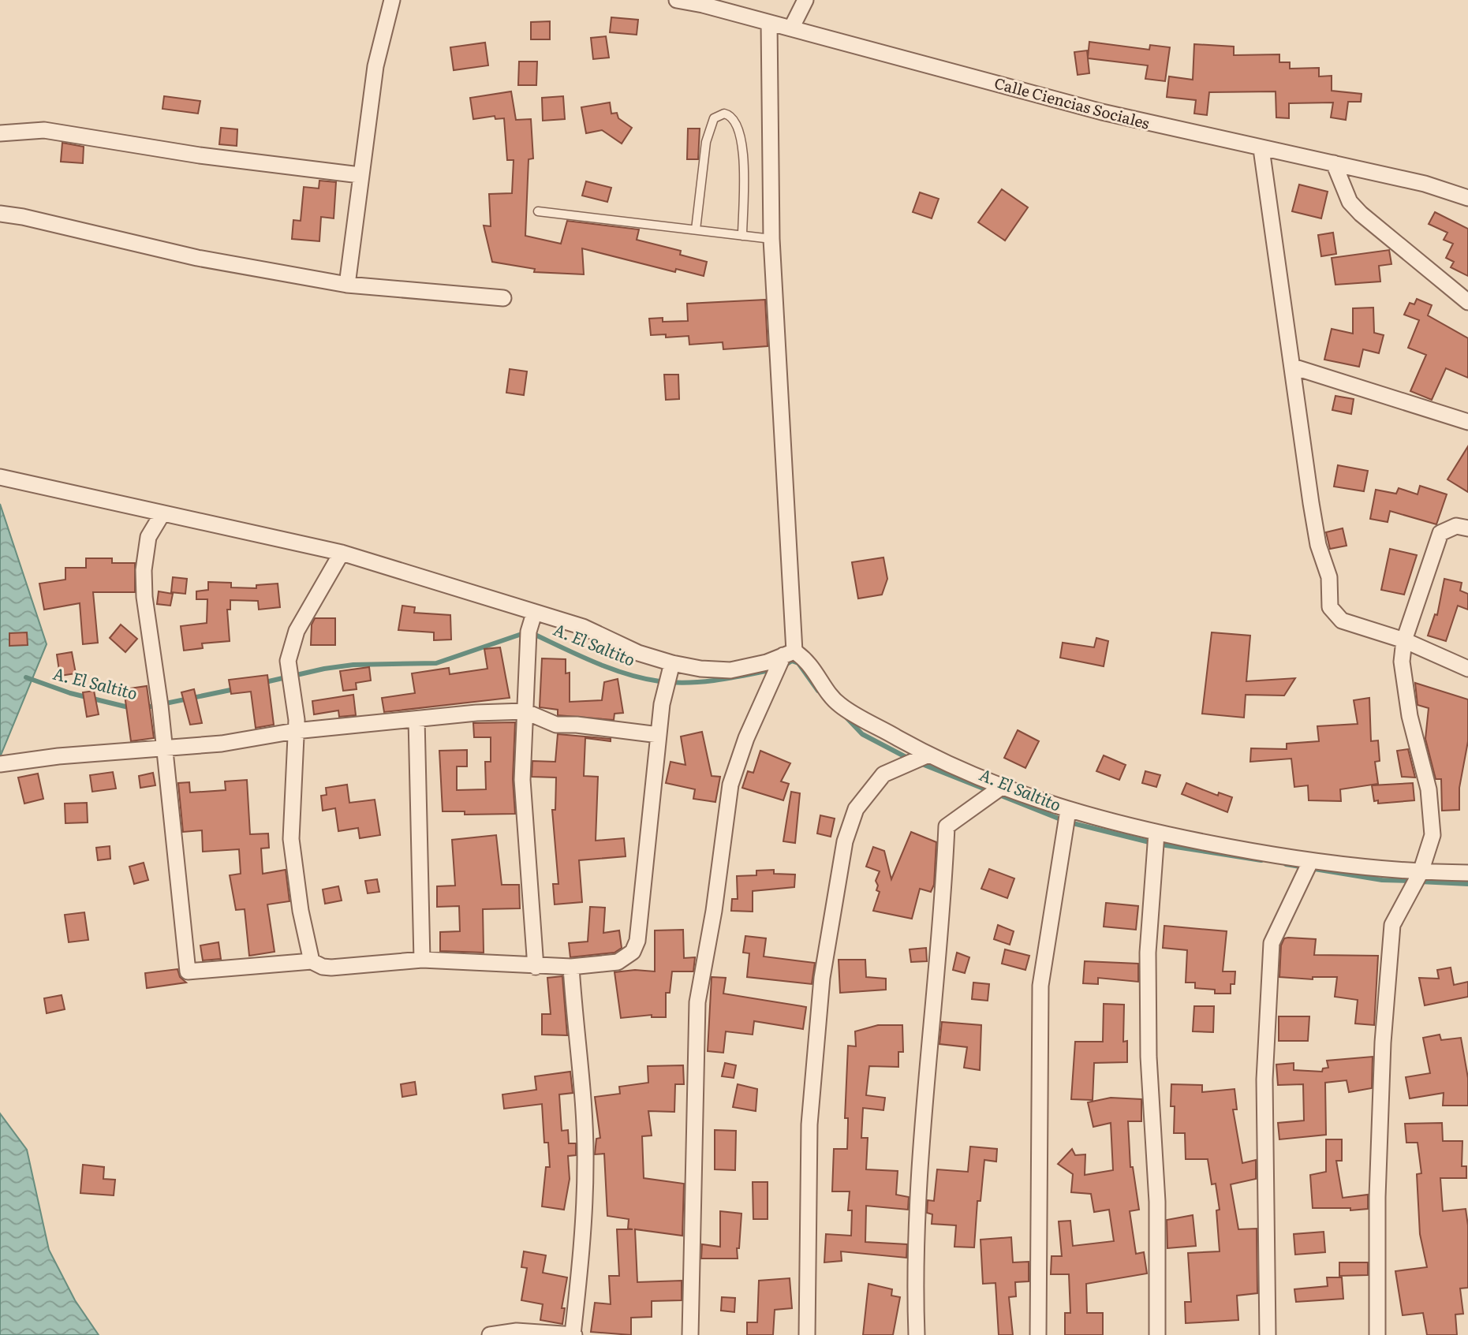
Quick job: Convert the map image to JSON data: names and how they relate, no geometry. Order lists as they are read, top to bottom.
{
  "streets": {
    "street": ["Calle Ciencias Sociales"]
  },
  "water": ["A. El Saltito"]
}
